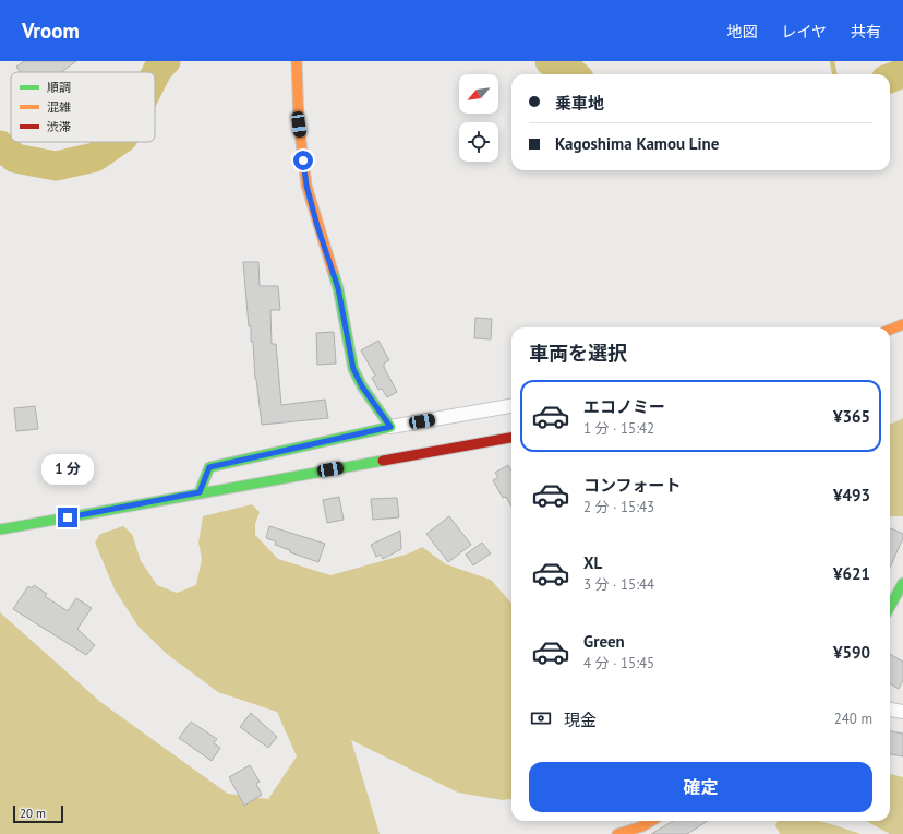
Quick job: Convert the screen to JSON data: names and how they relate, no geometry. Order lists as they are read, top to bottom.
{
  "legend": ["順調", "混雑", "渋滞"],
  "scale_bar": "20 m",
  "north": "bottom left",
  "page": {
    "header": "Vroom",
    "nav": ["地図", "レイヤ", "共有"],
    "banner": ["乗車地", "Kagoshima Kamou Line"],
    "heading": "車両を選択",
    "list": [
      {
        "name": "エコノミー",
        "note": "1 分 · 15:42",
        "value": "¥365"
      },
      {
        "name": "コンフォート",
        "note": "2 分 · 15:43",
        "value": "¥493"
      },
      {
        "name": "XL",
        "note": "3 分 · 15:44",
        "value": "¥621"
      },
      {
        "name": "Green",
        "note": "4 分 · 15:45",
        "value": "¥590"
      }
    ],
    "bubble": "1 分",
    "pay": ["現金", "240 m"],
    "buttons": "確定",
    "scale": "20 m"
  }
}
